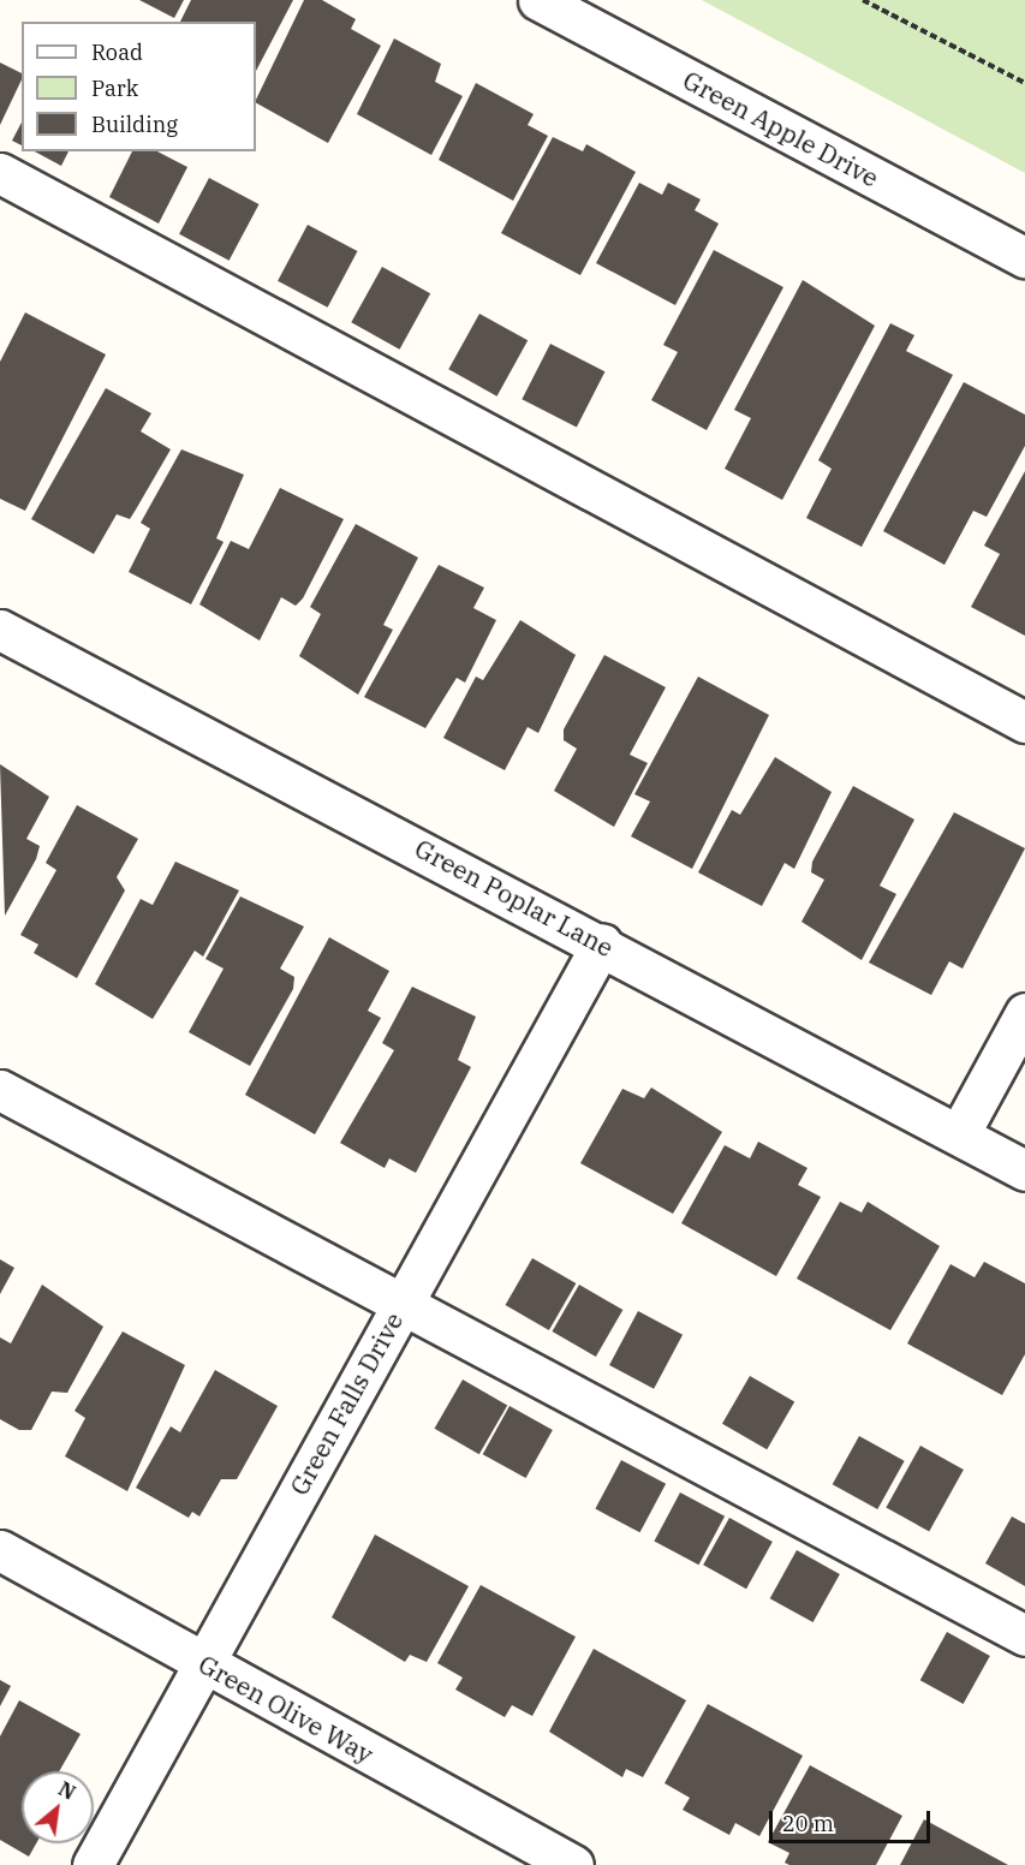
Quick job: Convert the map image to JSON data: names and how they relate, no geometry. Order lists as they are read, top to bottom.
{
  "streets": {
    "street": [
      "Green Apple Drive",
      "Green Poplar Lane",
      "Green Falls Drive",
      "Green Olive Way"
    ]
  },
  "crossings": [
    ["Green Poplar Lane", "Green Falls Drive"],
    ["Green Falls Drive", "Green Olive Way"]
  ],
  "legend": ["Road", "Park", "Building"],
  "scale_bar": "20 m",
  "north": "top right"
}
